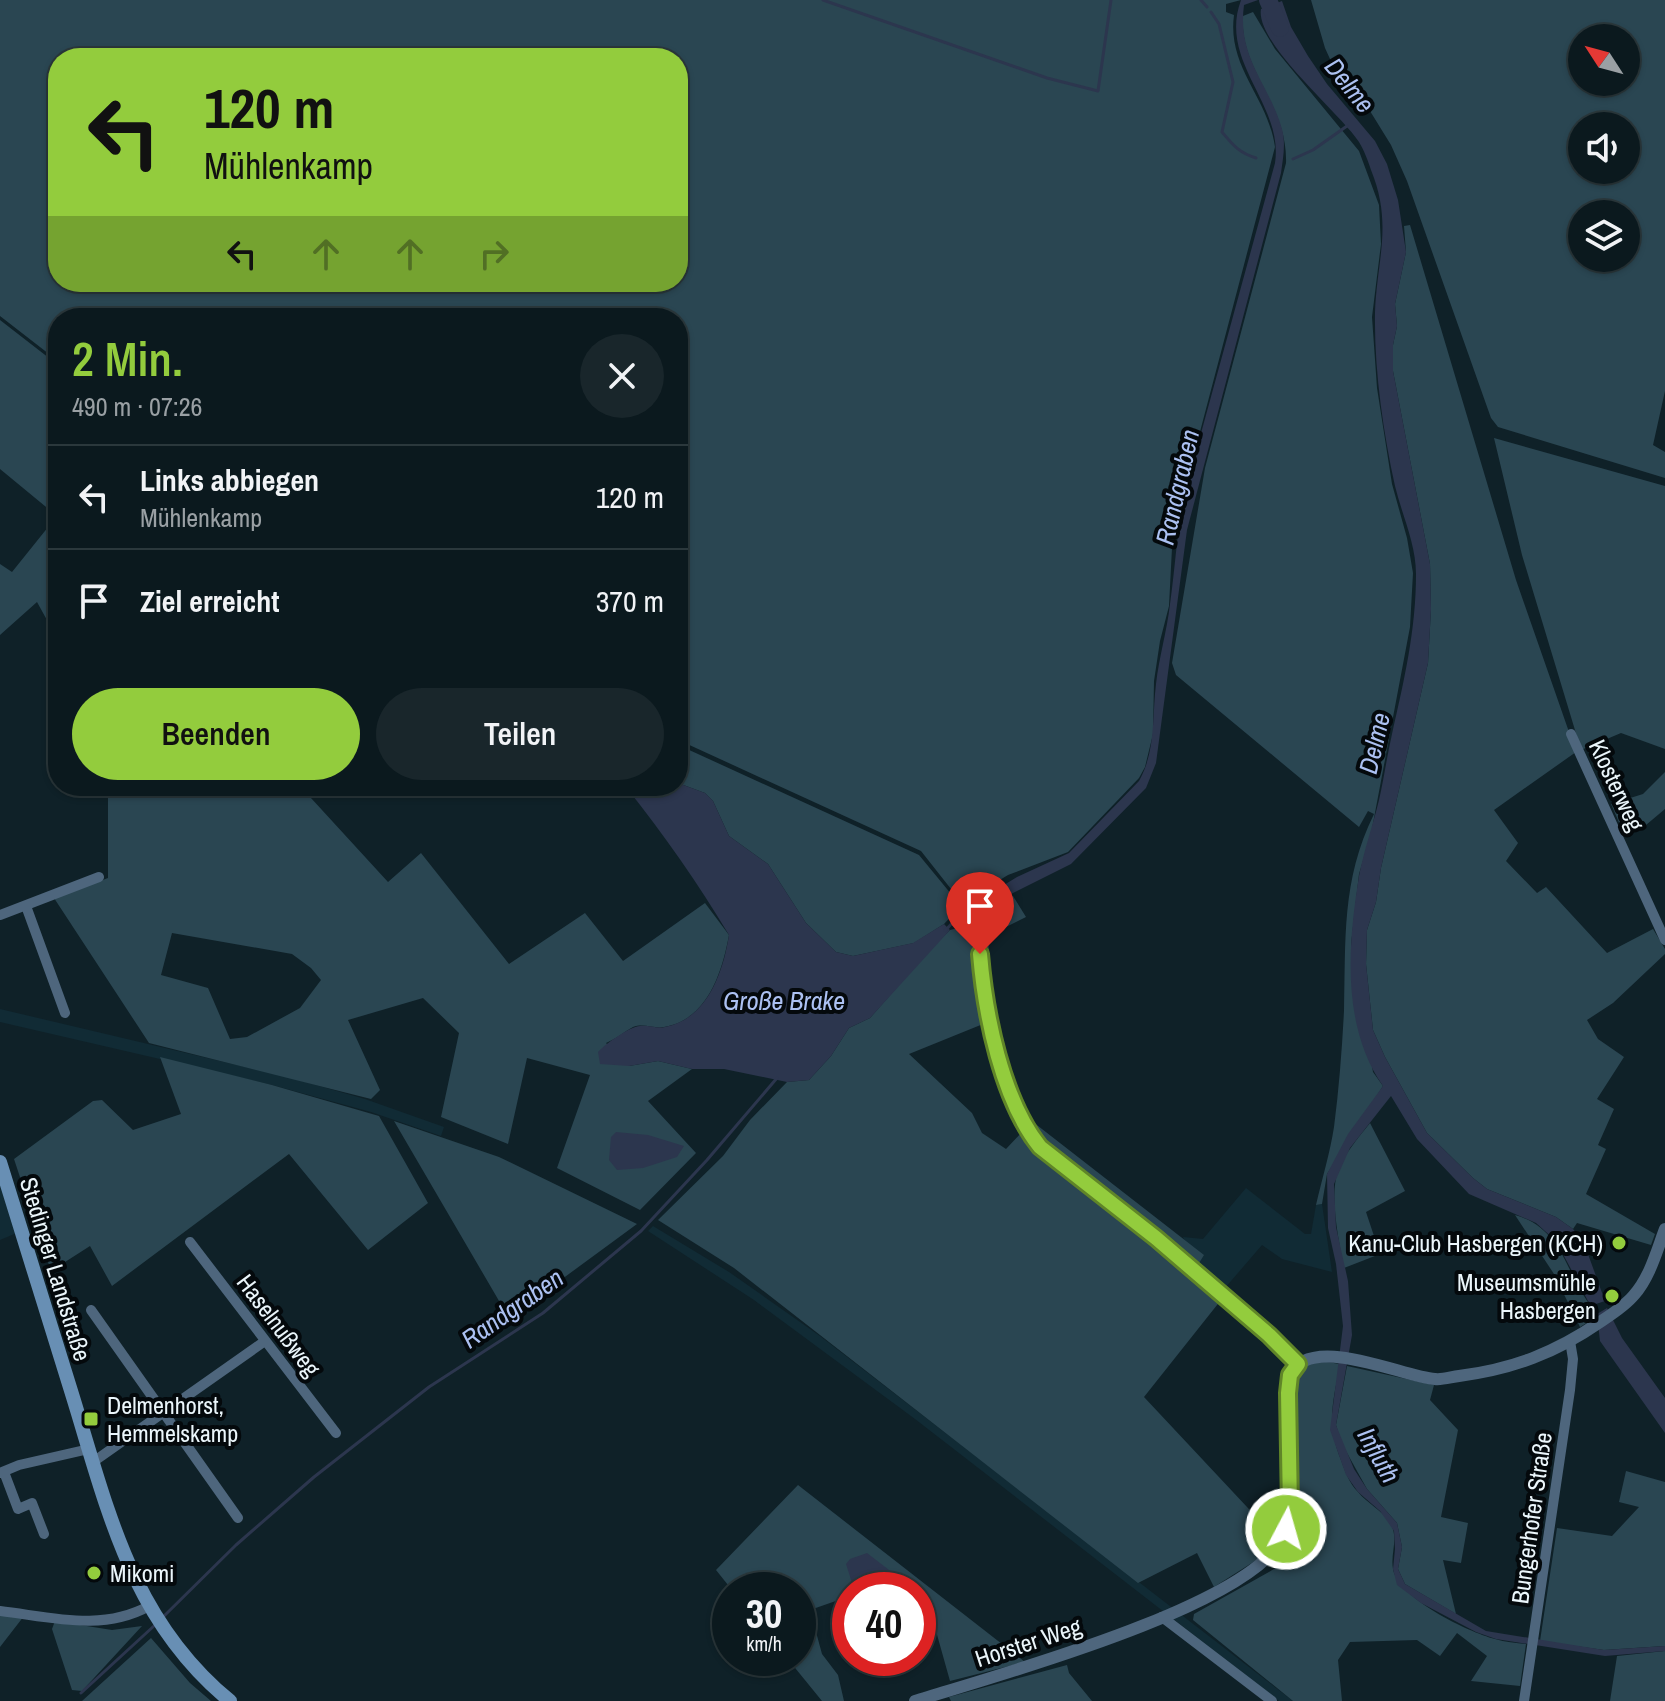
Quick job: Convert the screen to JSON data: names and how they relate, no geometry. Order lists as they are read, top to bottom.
{
  "streets": {
    "main road": ["Stedinger Landstraße"],
    "street": [
      "Klosterweg",
      "Haselnußweg",
      "Bungerhofer Straße",
      "Horster Weg"
    ]
  },
  "water": [
    "Delme",
    "Randgraben",
    "Große Brake",
    "Influth"
  ],
  "places": {
    "other": ["Kanu-Club Hasbergen (KCH)", "Museumsmühle Hasbergen", "Mikomi"],
    "transit": ["Delmenhorst, Hemmelskamp"]
  },
  "north": "top left",
  "page": {
    "turn": ["120 m", "Mühlenkamp"],
    "heading": ["2 Min.", "490 m · 07:26"],
    "list": [
      {
        "name": "Links abbiegen",
        "note": "Mühlenkamp",
        "value": "120 m"
      },
      {
        "name": "Ziel erreicht",
        "value": "370 m"
      }
    ],
    "buttons": ["Beenden", "Teilen"],
    "speed": "30 km/h",
    "limit": "40"
  }
}
